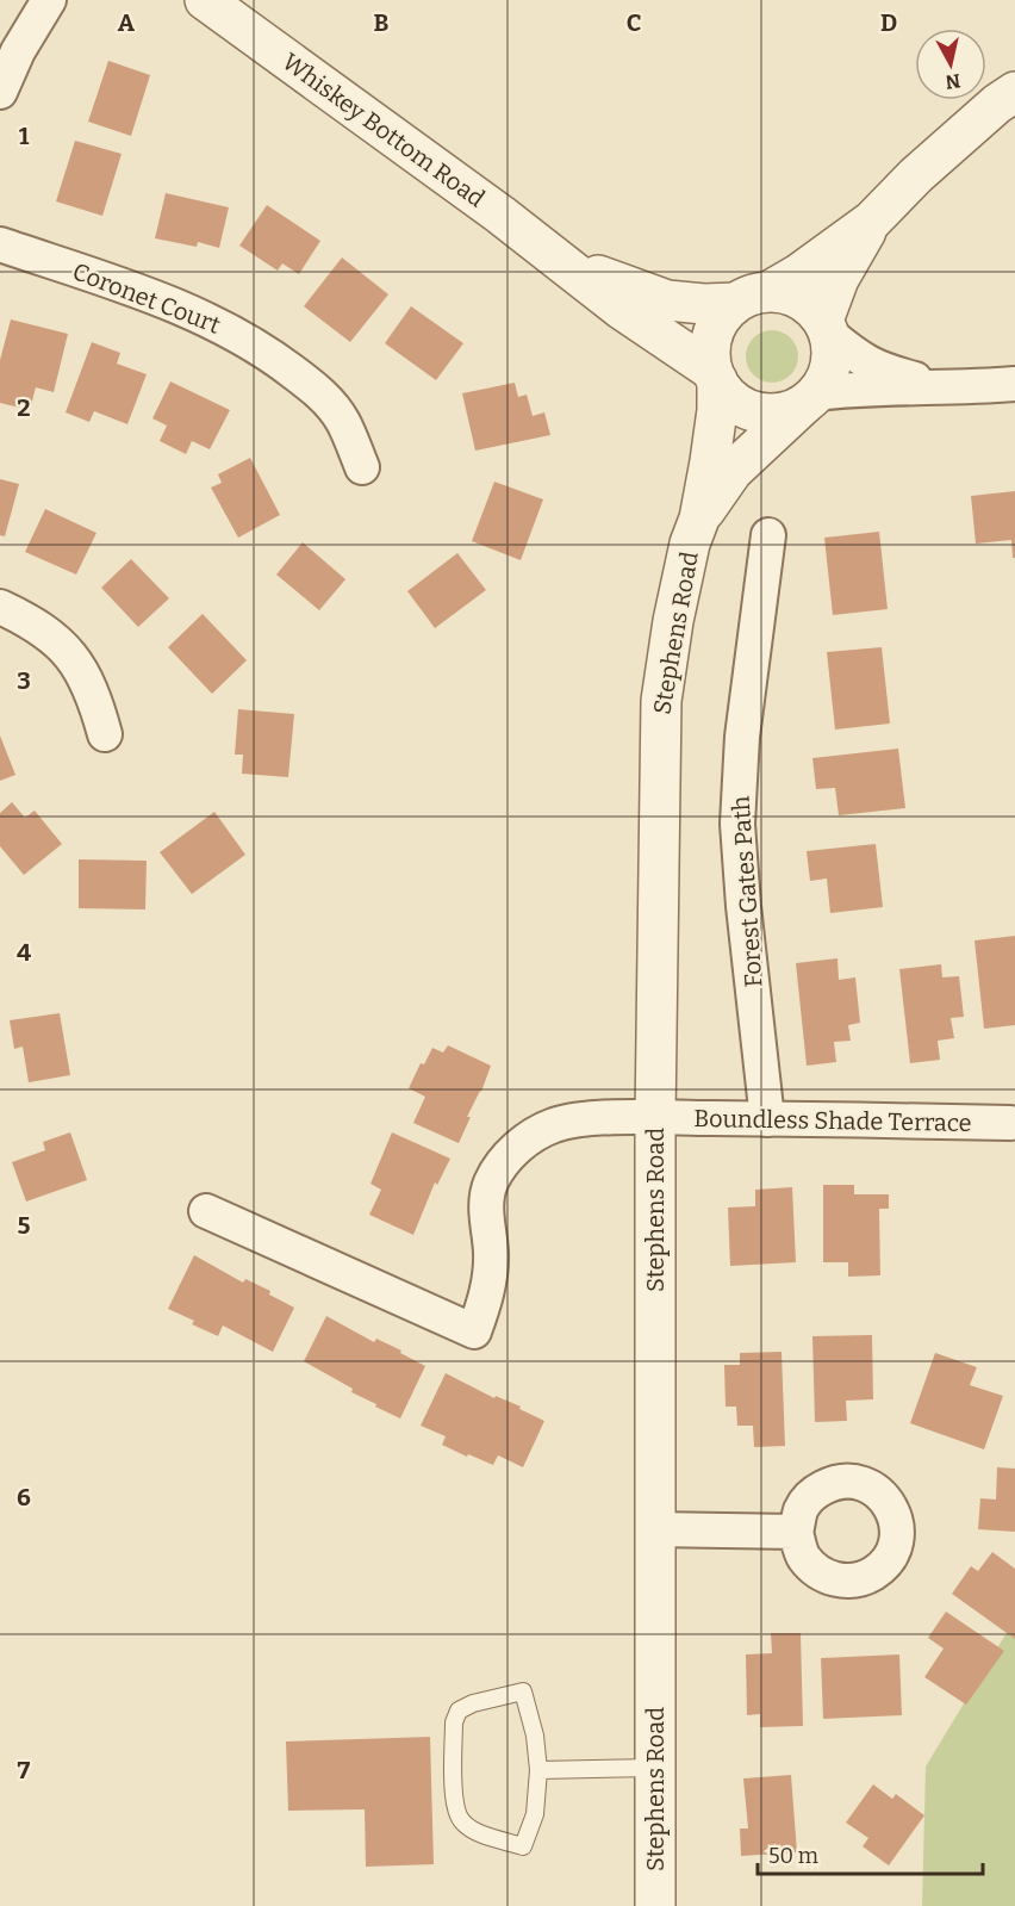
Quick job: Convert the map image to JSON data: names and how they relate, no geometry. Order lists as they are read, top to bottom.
{
  "streets": {
    "street": [
      "Whiskey Bottom Road",
      "Coronet Court",
      "Stephens Road",
      "Forest Gates Path",
      "Boundless Shade Terrace"
    ]
  },
  "crossings": [
    ["Whiskey Bottom Road", "Stephens Road"],
    ["Stephens Road", "Boundless Shade Terrace"],
    ["Forest Gates Path", "Boundless Shade Terrace"]
  ],
  "scale_bar": "50 m",
  "north": "bottom",
  "grid": {
    "columns": [
      "A",
      "B",
      "C",
      "D"
    ],
    "rows": [
      "1",
      "2",
      "3",
      "4",
      "5",
      "6",
      "7"
    ]
  }
}
